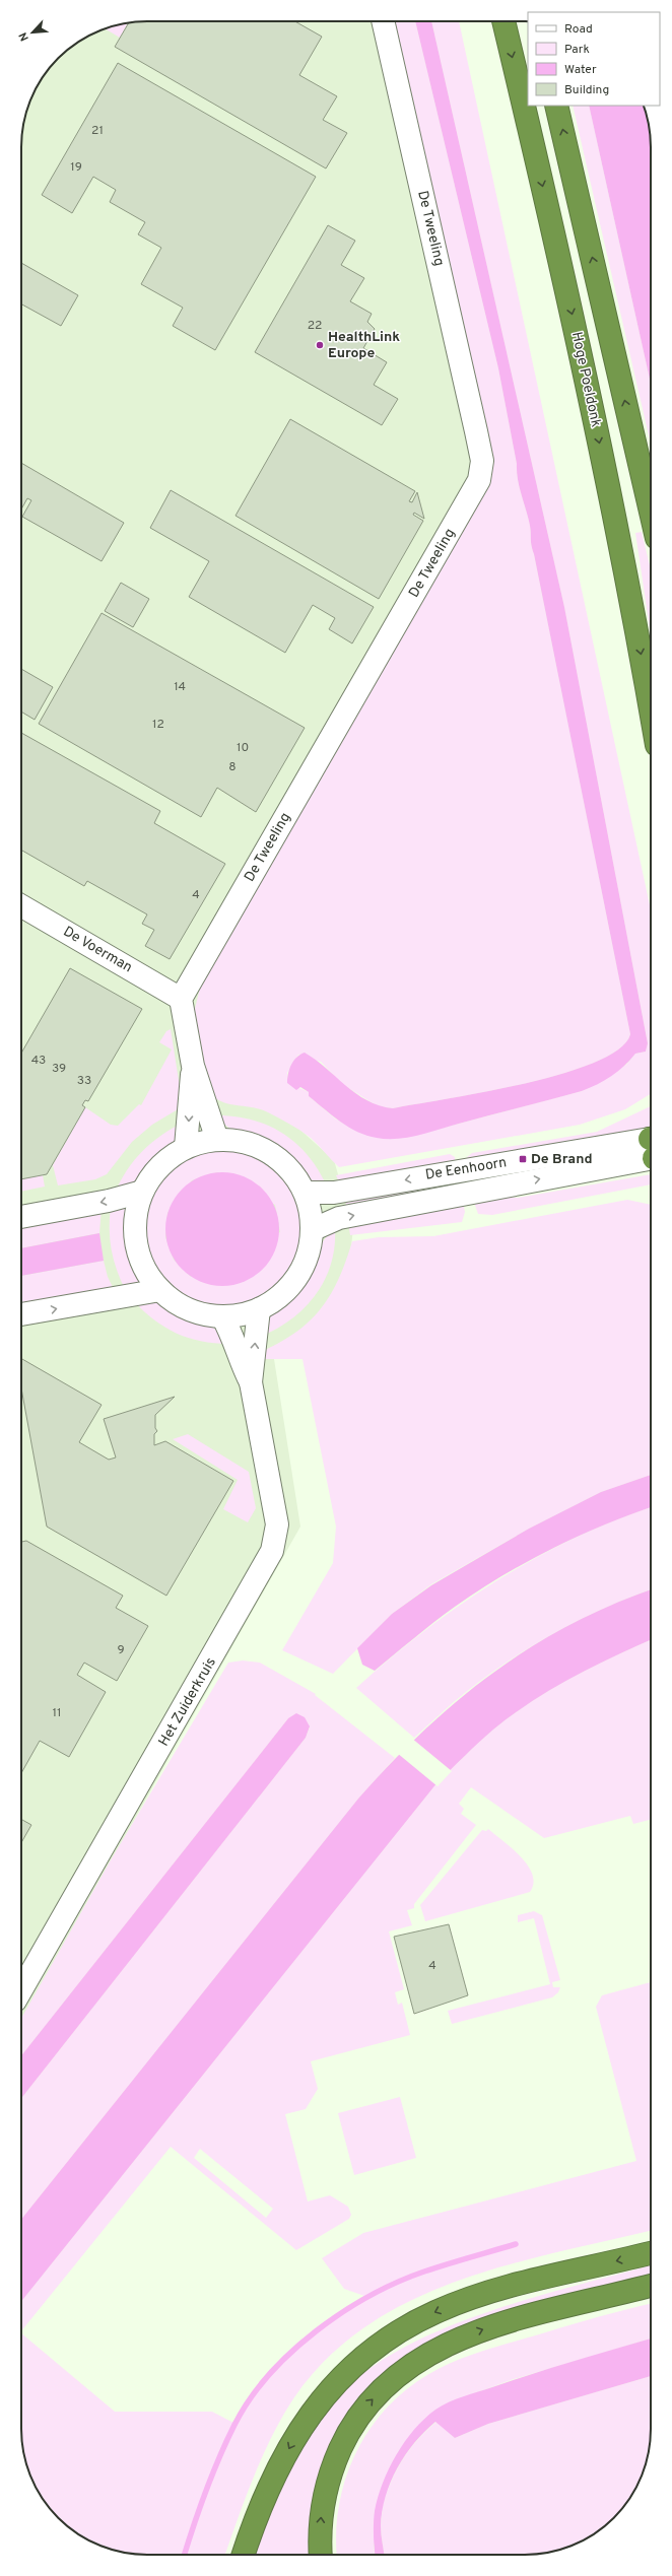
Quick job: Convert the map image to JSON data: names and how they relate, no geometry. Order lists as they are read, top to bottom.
{
  "streets": {
    "highway": ["Hoge Poeldonk"],
    "street": [
      "De Tweeling",
      "De Voerman",
      "De Eenhoorn",
      "Het Zuiderkruis"
    ]
  },
  "crossings": [
    ["De Tweeling", "De Voerman"]
  ],
  "places": {
    "other": ["HealthLink Europe"],
    "transit": ["De Brand"]
  },
  "house_numbers": [
    "21",
    "19",
    "22",
    "14",
    "12",
    "10",
    "8",
    "4",
    "43",
    "39",
    "33",
    "9",
    "11",
    "4"
  ],
  "legend": [
    "Road",
    "Park",
    "Water",
    "Building"
  ],
  "north": "bottom left"
}
